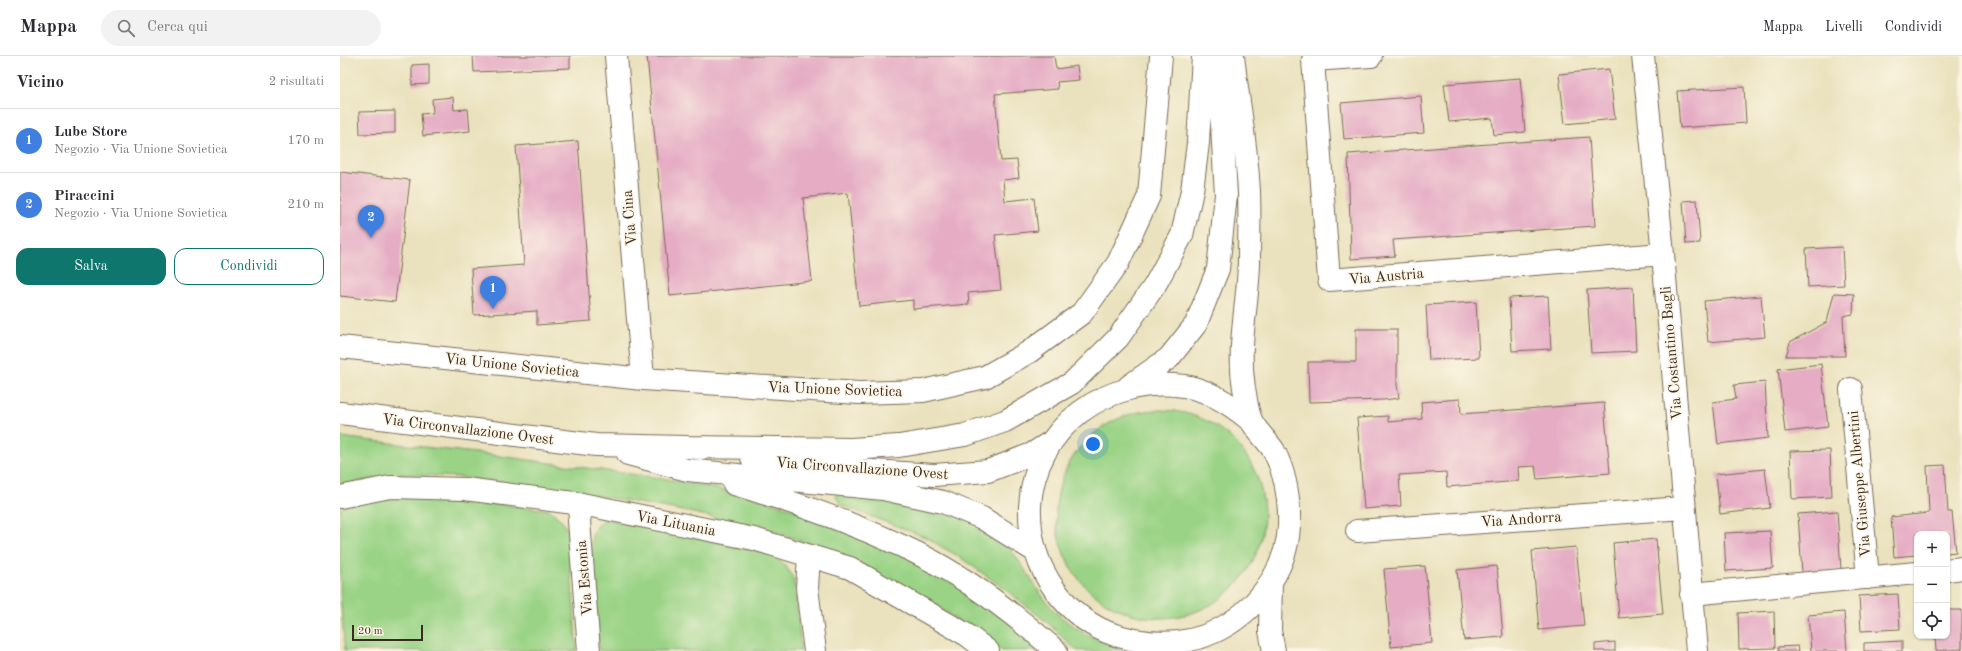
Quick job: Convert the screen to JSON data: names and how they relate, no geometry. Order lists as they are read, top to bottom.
{
  "streets": {
    "street": [
      "Via Cina",
      "Via Austria",
      "Via Costantino Bagli",
      "Via Unione Sovietica",
      "Via Circonvallazione Ovest",
      "Via Giuseppe Albertini",
      "Via Andorra",
      "Via Lituania",
      "Via Estonia"
    ]
  },
  "crossings": [
    ["Via Cina", "Via Unione Sovietica"],
    ["Via Austria", "Via Costantino Bagli"],
    ["Via Costantino Bagli", "Via Giuseppe Albertini"],
    ["Via Costantino Bagli", "Via Andorra"],
    ["Via Lituania", "Via Estonia"]
  ],
  "scale_bar": "20 m",
  "page": {
    "header": "Mappa",
    "search": "Cerca qui",
    "nav": ["Mappa", "Livelli", "Condividi"],
    "heading": ["Vicino", "2 risultati"],
    "list": [
      {
        "mark": "1",
        "name": "Lube Store",
        "note": "Negozio · Via Unione Sovietica",
        "value": "170 m"
      },
      {
        "mark": "2",
        "name": "Piraccini",
        "note": "Negozio · Via Unione Sovietica",
        "value": "210 m"
      }
    ],
    "pins": ["2", "1"],
    "buttons": ["Salva", "Condividi"],
    "map_buttons": ["+", "−"],
    "scale": "20 m"
  }
}
